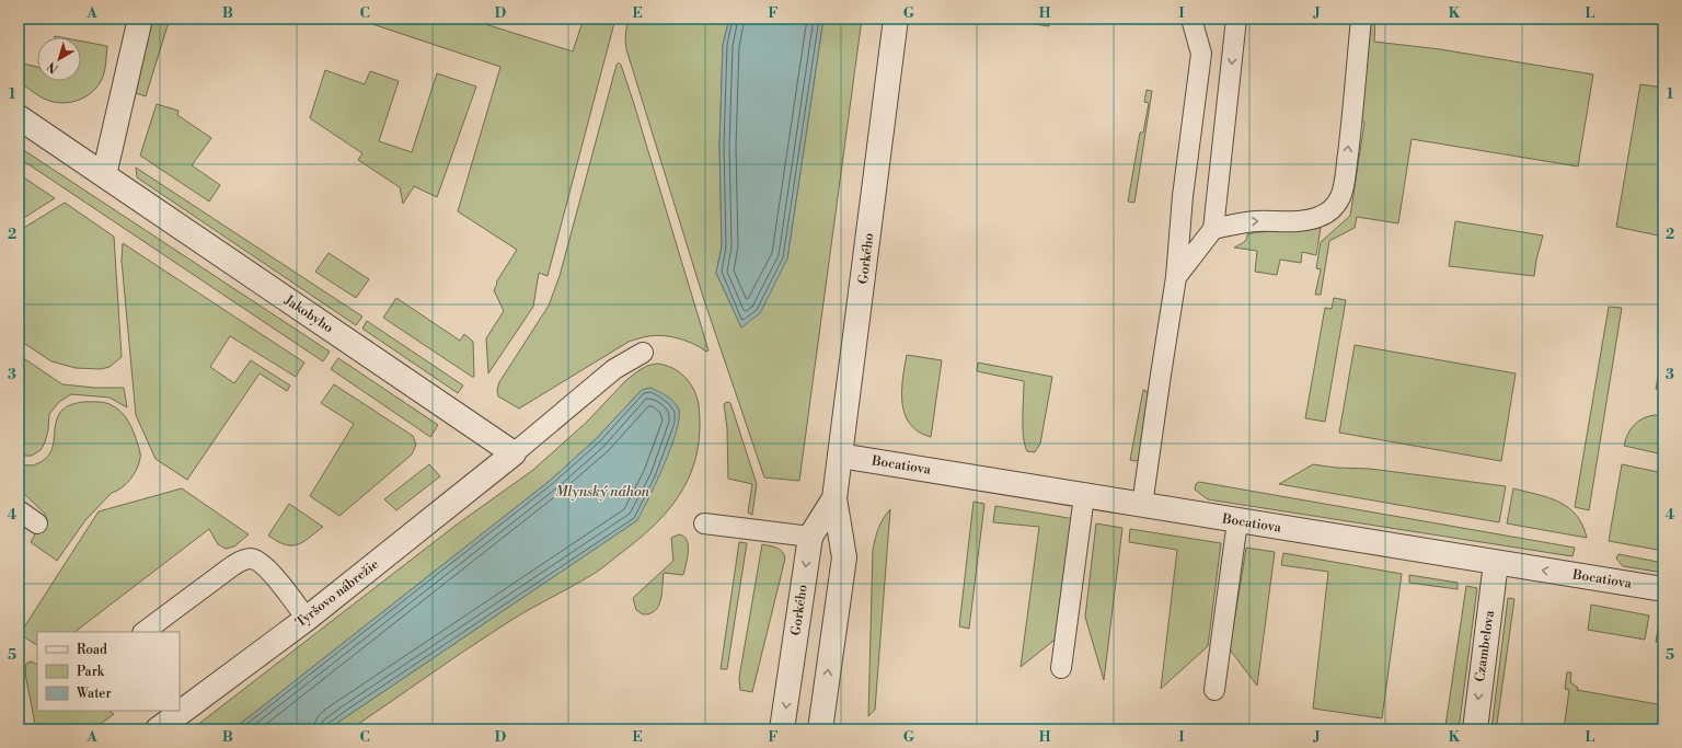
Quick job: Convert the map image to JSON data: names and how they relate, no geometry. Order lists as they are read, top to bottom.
{
  "streets": {
    "street": [
      "Gorkého",
      "Jakobyho",
      "Bocatiova",
      "Tyršovo nábrežie",
      "Czambelova"
    ]
  },
  "crossings": [
    ["Gorkého", "Bocatiova"],
    ["Jakobyho", "Tyršovo nábrežie"],
    ["Bocatiova", "Czambelova"]
  ],
  "one_way": ["Czambelova"],
  "water": ["Mlynský náhon"],
  "legend": ["Road", "Park", "Water"],
  "north": "bottom left",
  "grid": {
    "columns": [
      "A",
      "B",
      "C",
      "D",
      "E",
      "F",
      "G",
      "H",
      "I",
      "J",
      "K",
      "L"
    ],
    "rows": [
      "1",
      "2",
      "3",
      "4",
      "5"
    ]
  }
}
